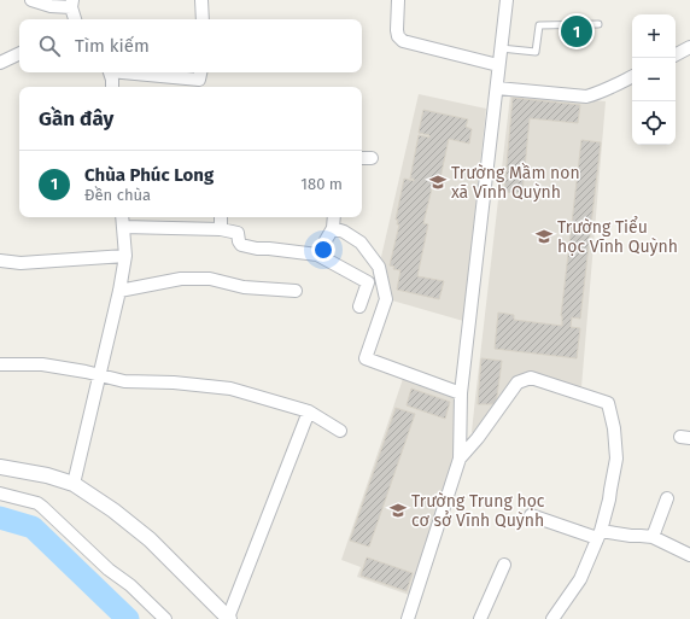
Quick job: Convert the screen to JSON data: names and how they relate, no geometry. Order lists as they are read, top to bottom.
{
  "places": {
    "school or university": ["Trường Mầm non xã Vĩnh Quỳnh", "Trường Tiểu học Vĩnh Quỳnh", "Trường Trung học cơ sở Vĩnh Quỳnh"]
  },
  "page": {
    "pins": "1",
    "map_buttons": ["+", "−"],
    "search": "Tìm kiếm",
    "heading": "Gần đây",
    "list": [
      {
        "mark": "1",
        "name": "Chùa Phúc Long",
        "note": "Đền chùa",
        "value": "180 m"
      }
    ]
  }
}
